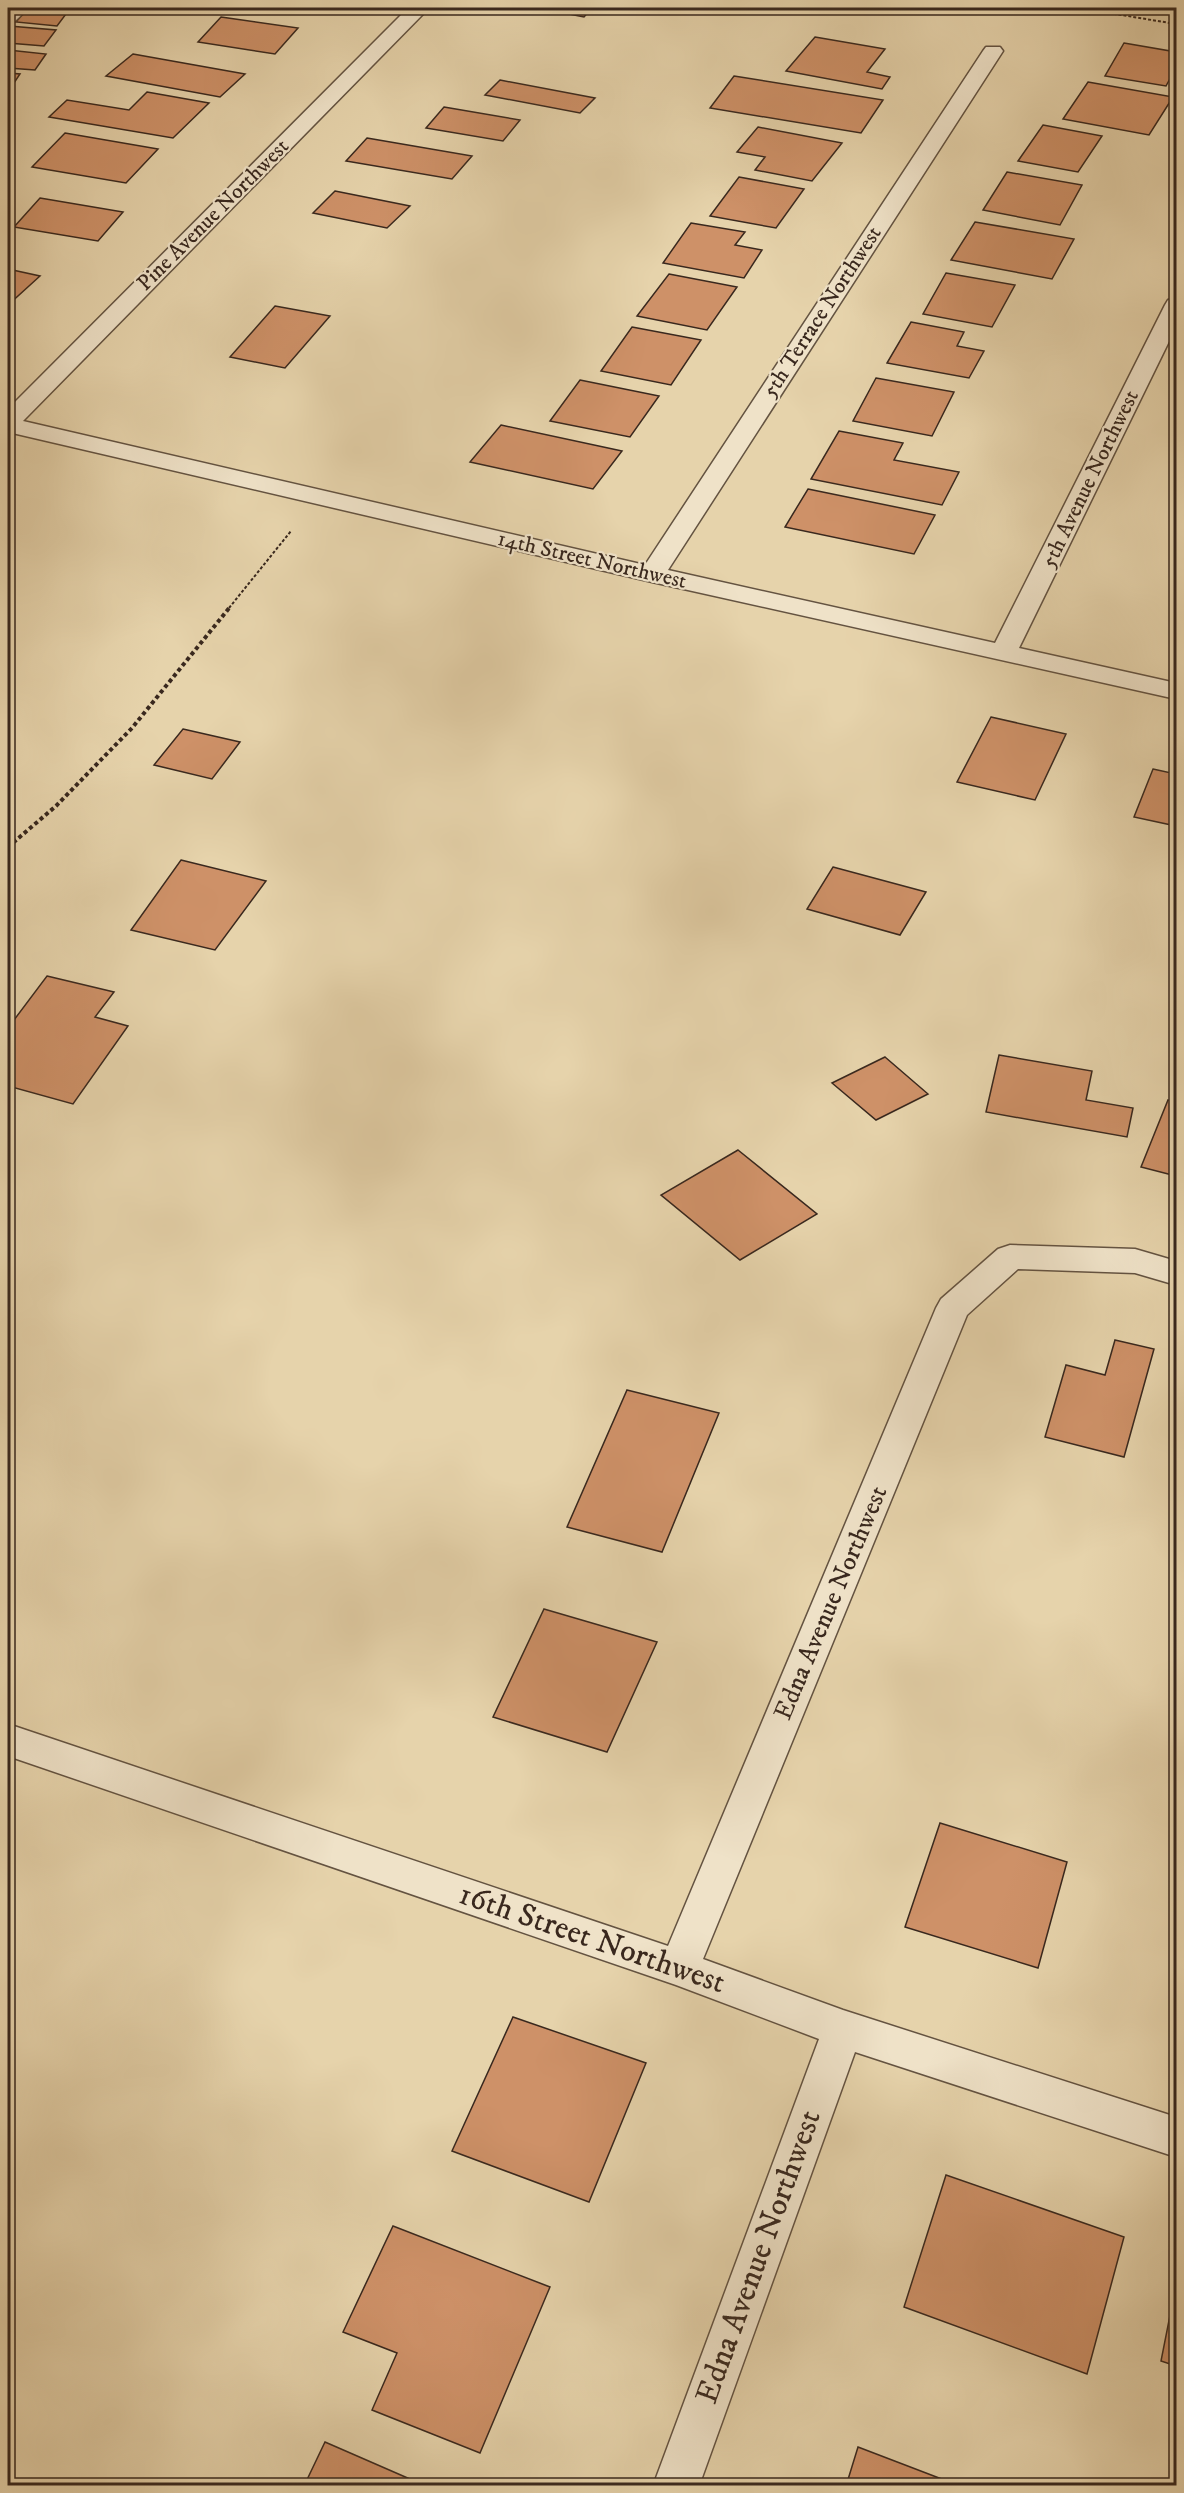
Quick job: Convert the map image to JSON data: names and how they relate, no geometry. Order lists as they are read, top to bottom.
{
  "streets": {
    "street": [
      "Pine Avenue Northwest",
      "5th Terrace Northwest",
      "5th Avenue Northwest",
      "14th Street Northwest",
      "Edna Avenue Northwest",
      "16th Street Northwest"
    ]
  },
  "crossings": [
    ["Pine Avenue Northwest", "14th Street Northwest"],
    ["5th Terrace Northwest", "14th Street Northwest"],
    ["5th Avenue Northwest", "14th Street Northwest"],
    ["Edna Avenue Northwest", "16th Street Northwest"]
  ]
}
